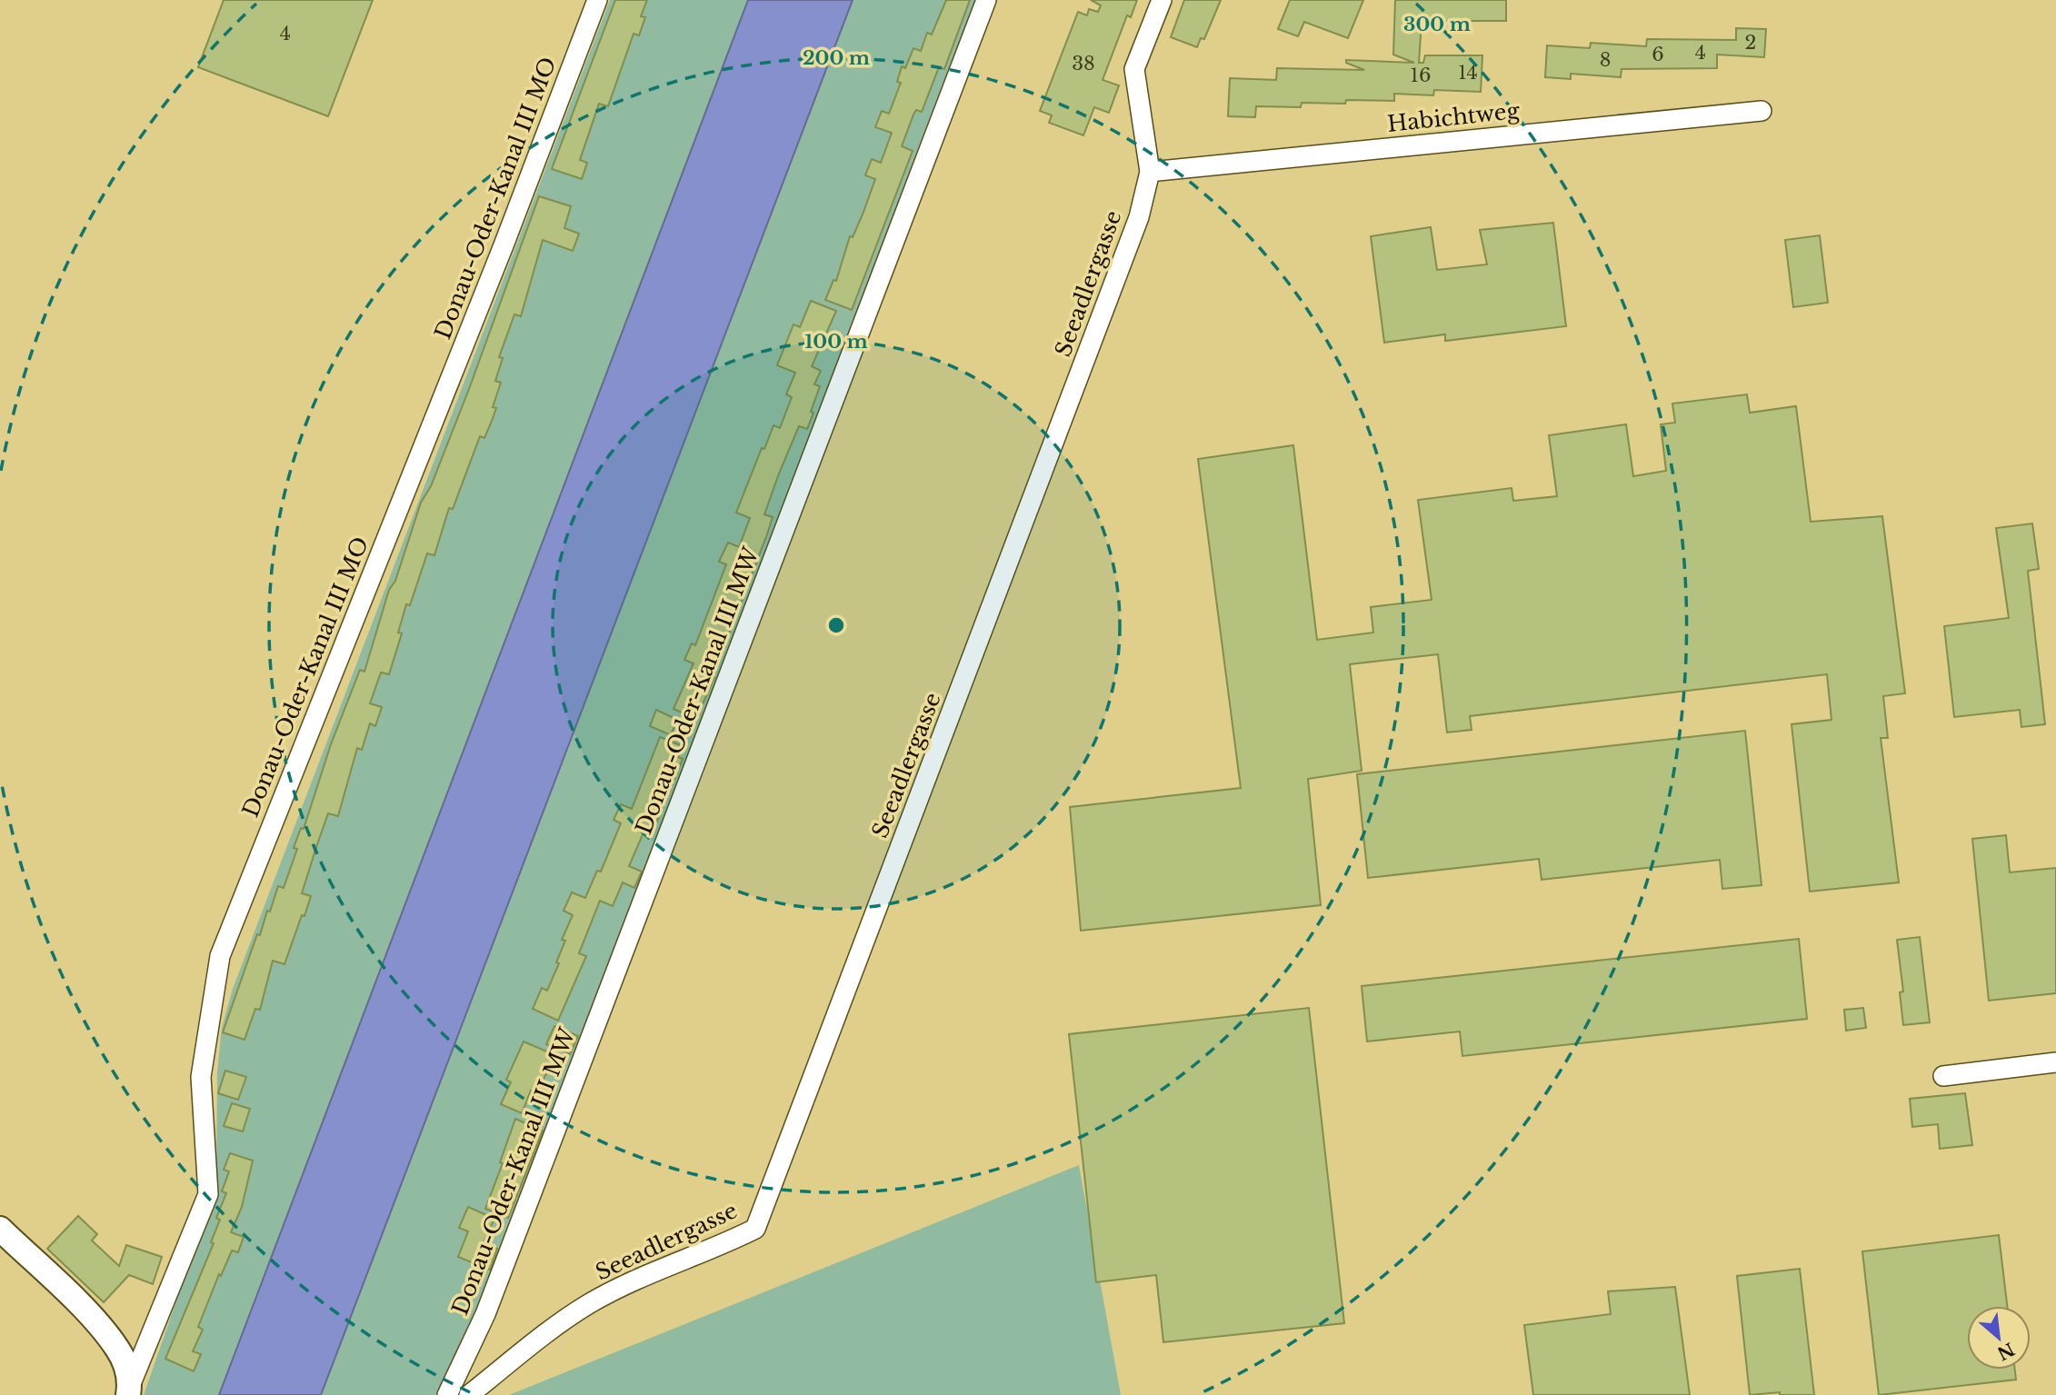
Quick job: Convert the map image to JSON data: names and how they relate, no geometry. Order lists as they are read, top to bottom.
{
  "streets": {
    "street": [
      "Habichtweg",
      "Donau-Oder-Kanal III MO",
      "Seeadlergasse",
      "Donau-Oder-Kanal III MW"
    ]
  },
  "crossings": [
    ["Habichtweg", "Seeadlergasse"]
  ],
  "house_numbers": [
    "4",
    "2",
    "4",
    "6",
    "8",
    "38",
    "14",
    "16"
  ],
  "north": "bottom right",
  "rings": ["300 m", "200 m", "100 m"]
}
